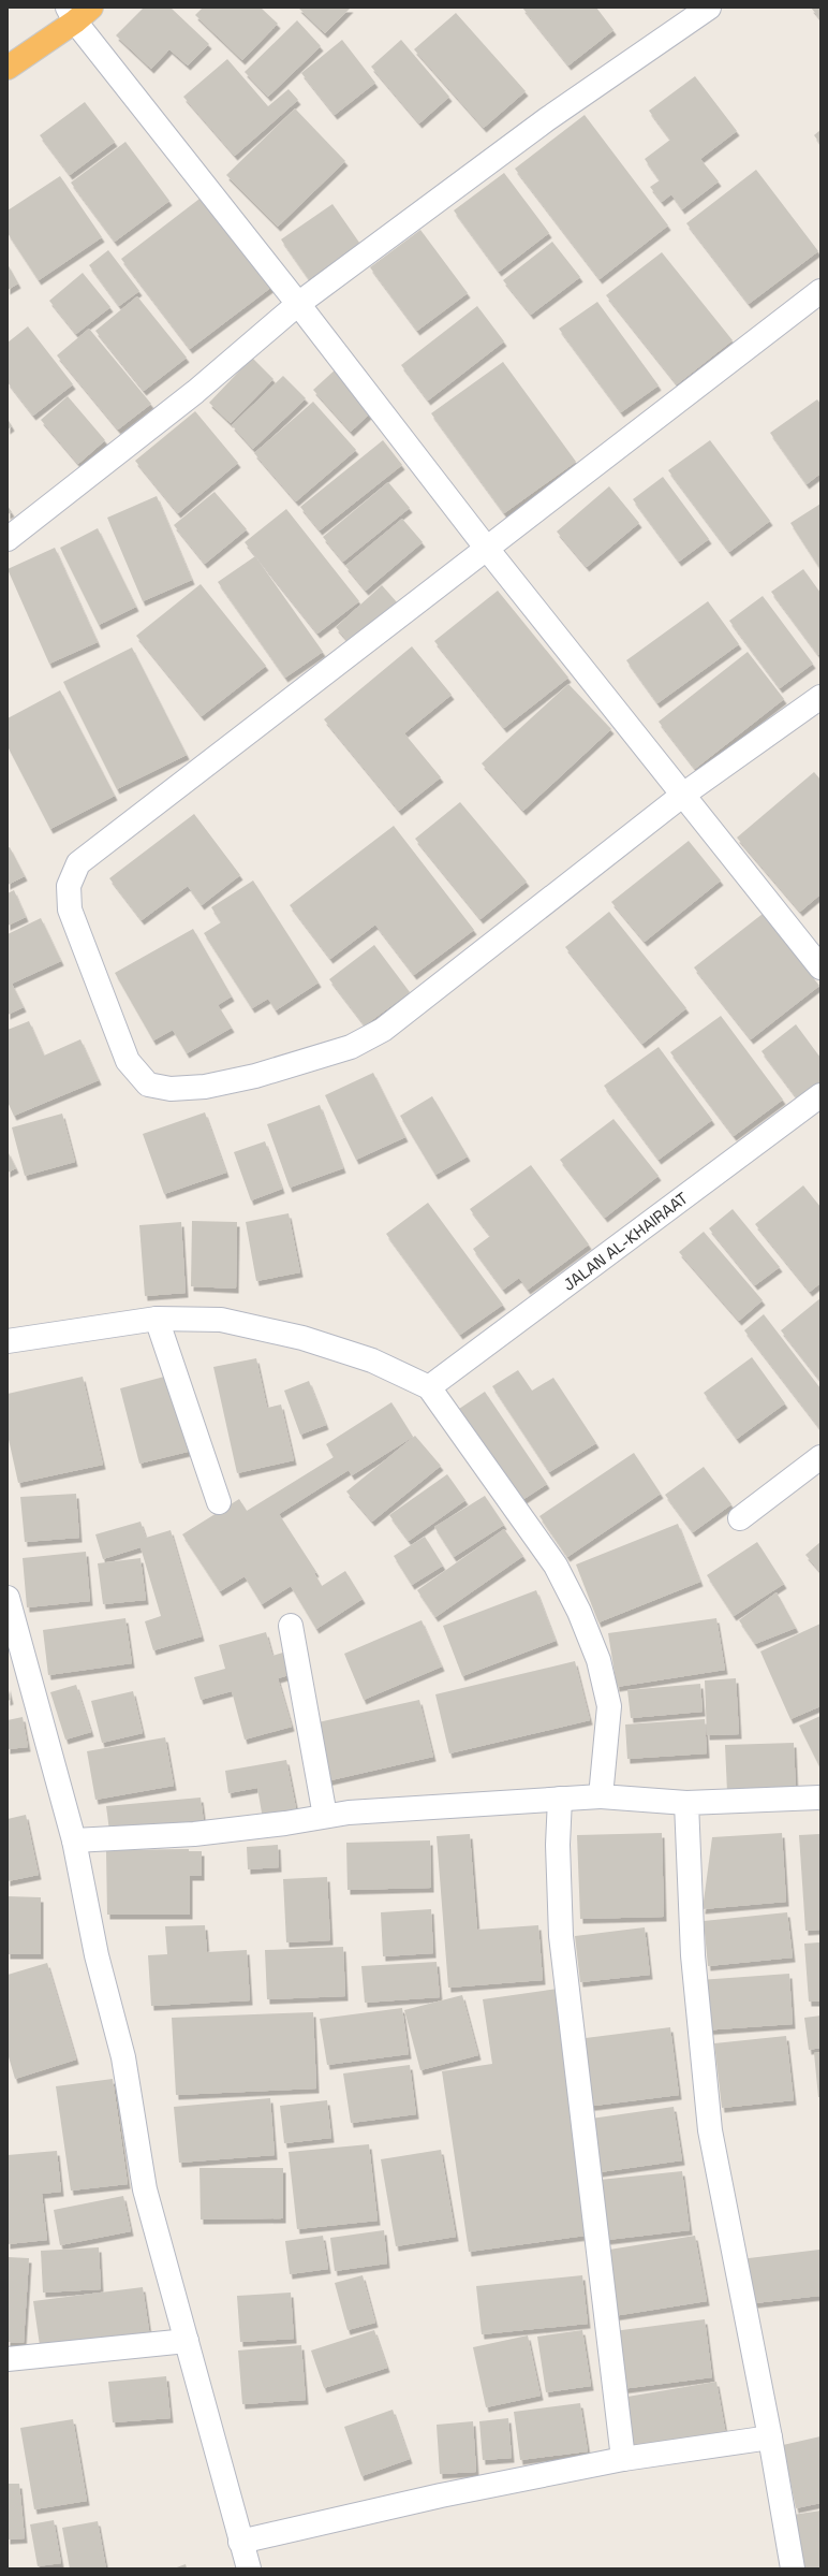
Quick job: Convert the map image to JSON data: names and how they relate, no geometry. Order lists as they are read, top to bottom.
{
  "streets": {
    "street": ["JALAN AL-KHAIRAAT"]
  }
}
